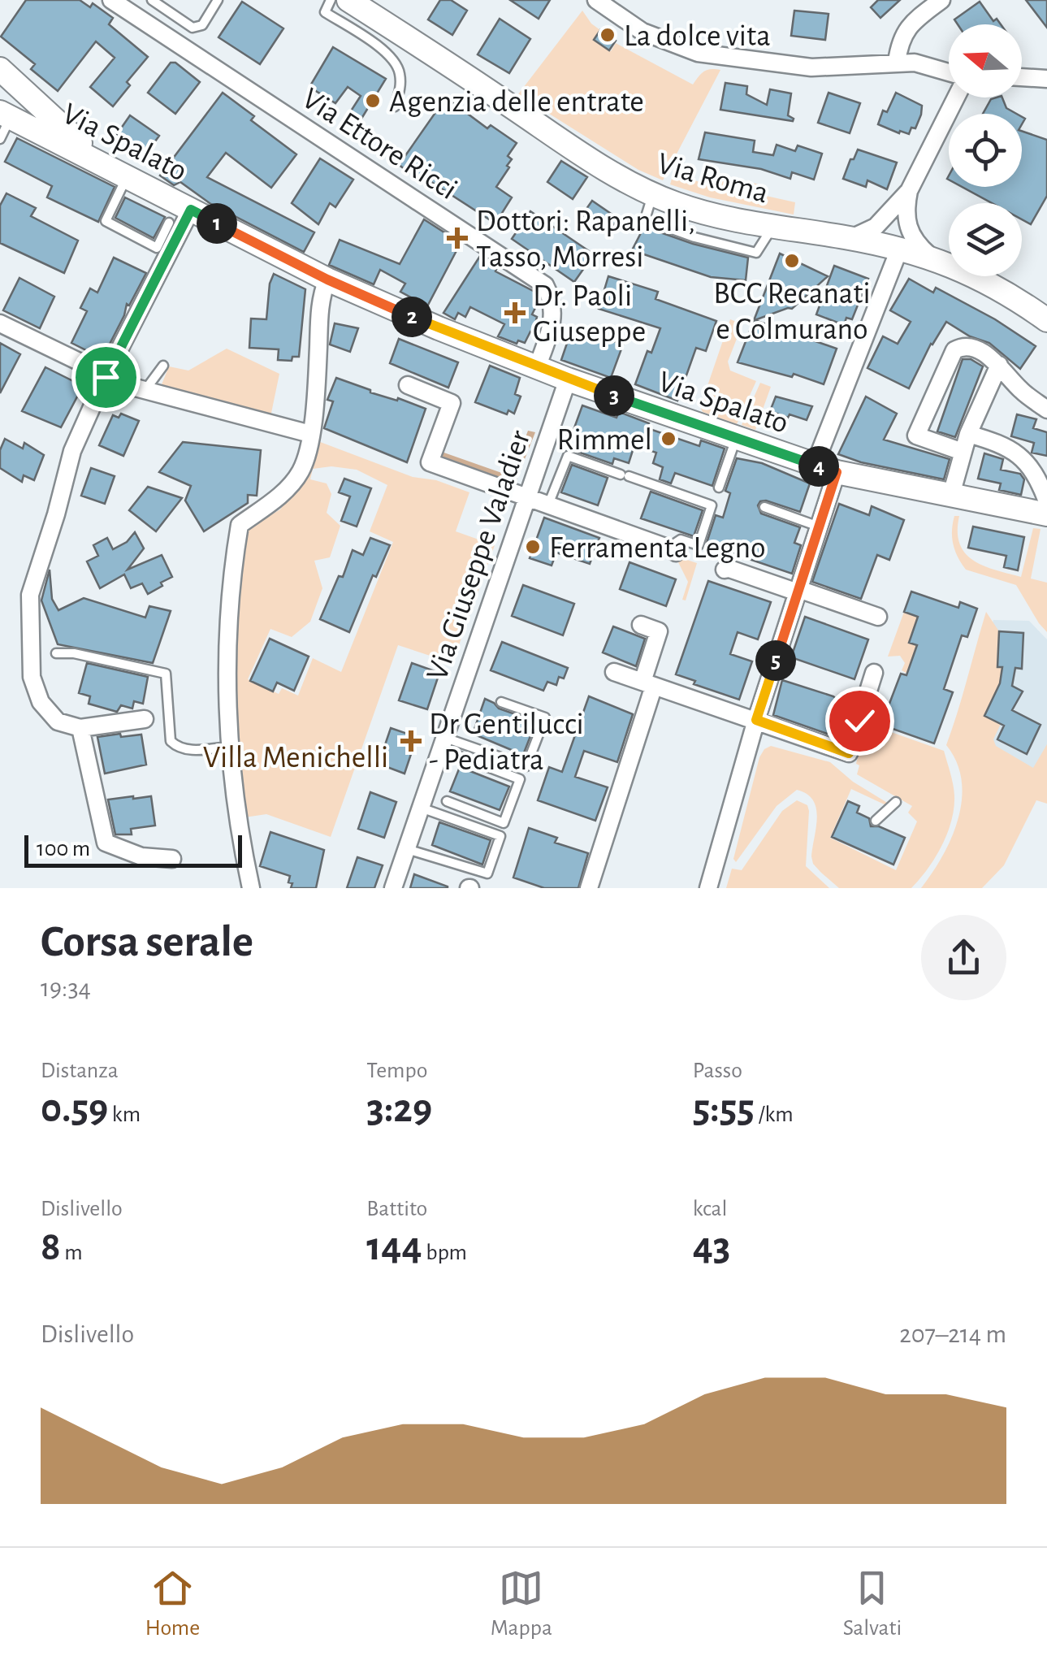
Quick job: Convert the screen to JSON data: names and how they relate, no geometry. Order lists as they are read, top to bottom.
{
  "streets": {
    "main road": ["Via Spalato", "Via Roma"],
    "street": ["Via Ettore Ricci", "Via Giuseppe Valadier"]
  },
  "crossings": [
    ["Via Spalato", "Via Ettore Ricci"],
    ["Via Spalato", "Via Giuseppe Valadier"]
  ],
  "parks": ["Villa Menichelli"],
  "places": {
    "other": [
      "La dolce vita",
      "Agenzia delle entrate",
      "BCC Recanati e Colmurano",
      "Rimmel",
      "Ferramenta Legno"
    ],
    "health": ["Dottori: Rapanelli, Tasso, Morresi", "Dr. Paoli Giuseppe", "Dr Gentilucci - Pediatra"]
  },
  "scale_bar": "100 m",
  "north": "left",
  "page": {
    "pins": [
      "1",
      "2",
      "3",
      "4",
      "5"
    ],
    "scale": "100 m",
    "heading": ["Corsa serale", "19:34"],
    "stats": [
      ["Distanza", "0.59 km"],
      ["Tempo", "3:29"],
      ["Passo", "5:55 /km"],
      ["Dislivello", "8 m"],
      ["Battito", "144 bpm"],
      ["kcal", "43"]
    ],
    "chart": ["Dislivello", "207–214 m"],
    "tabs": ["Home", "Mappa", "Salvati"]
  }
}
